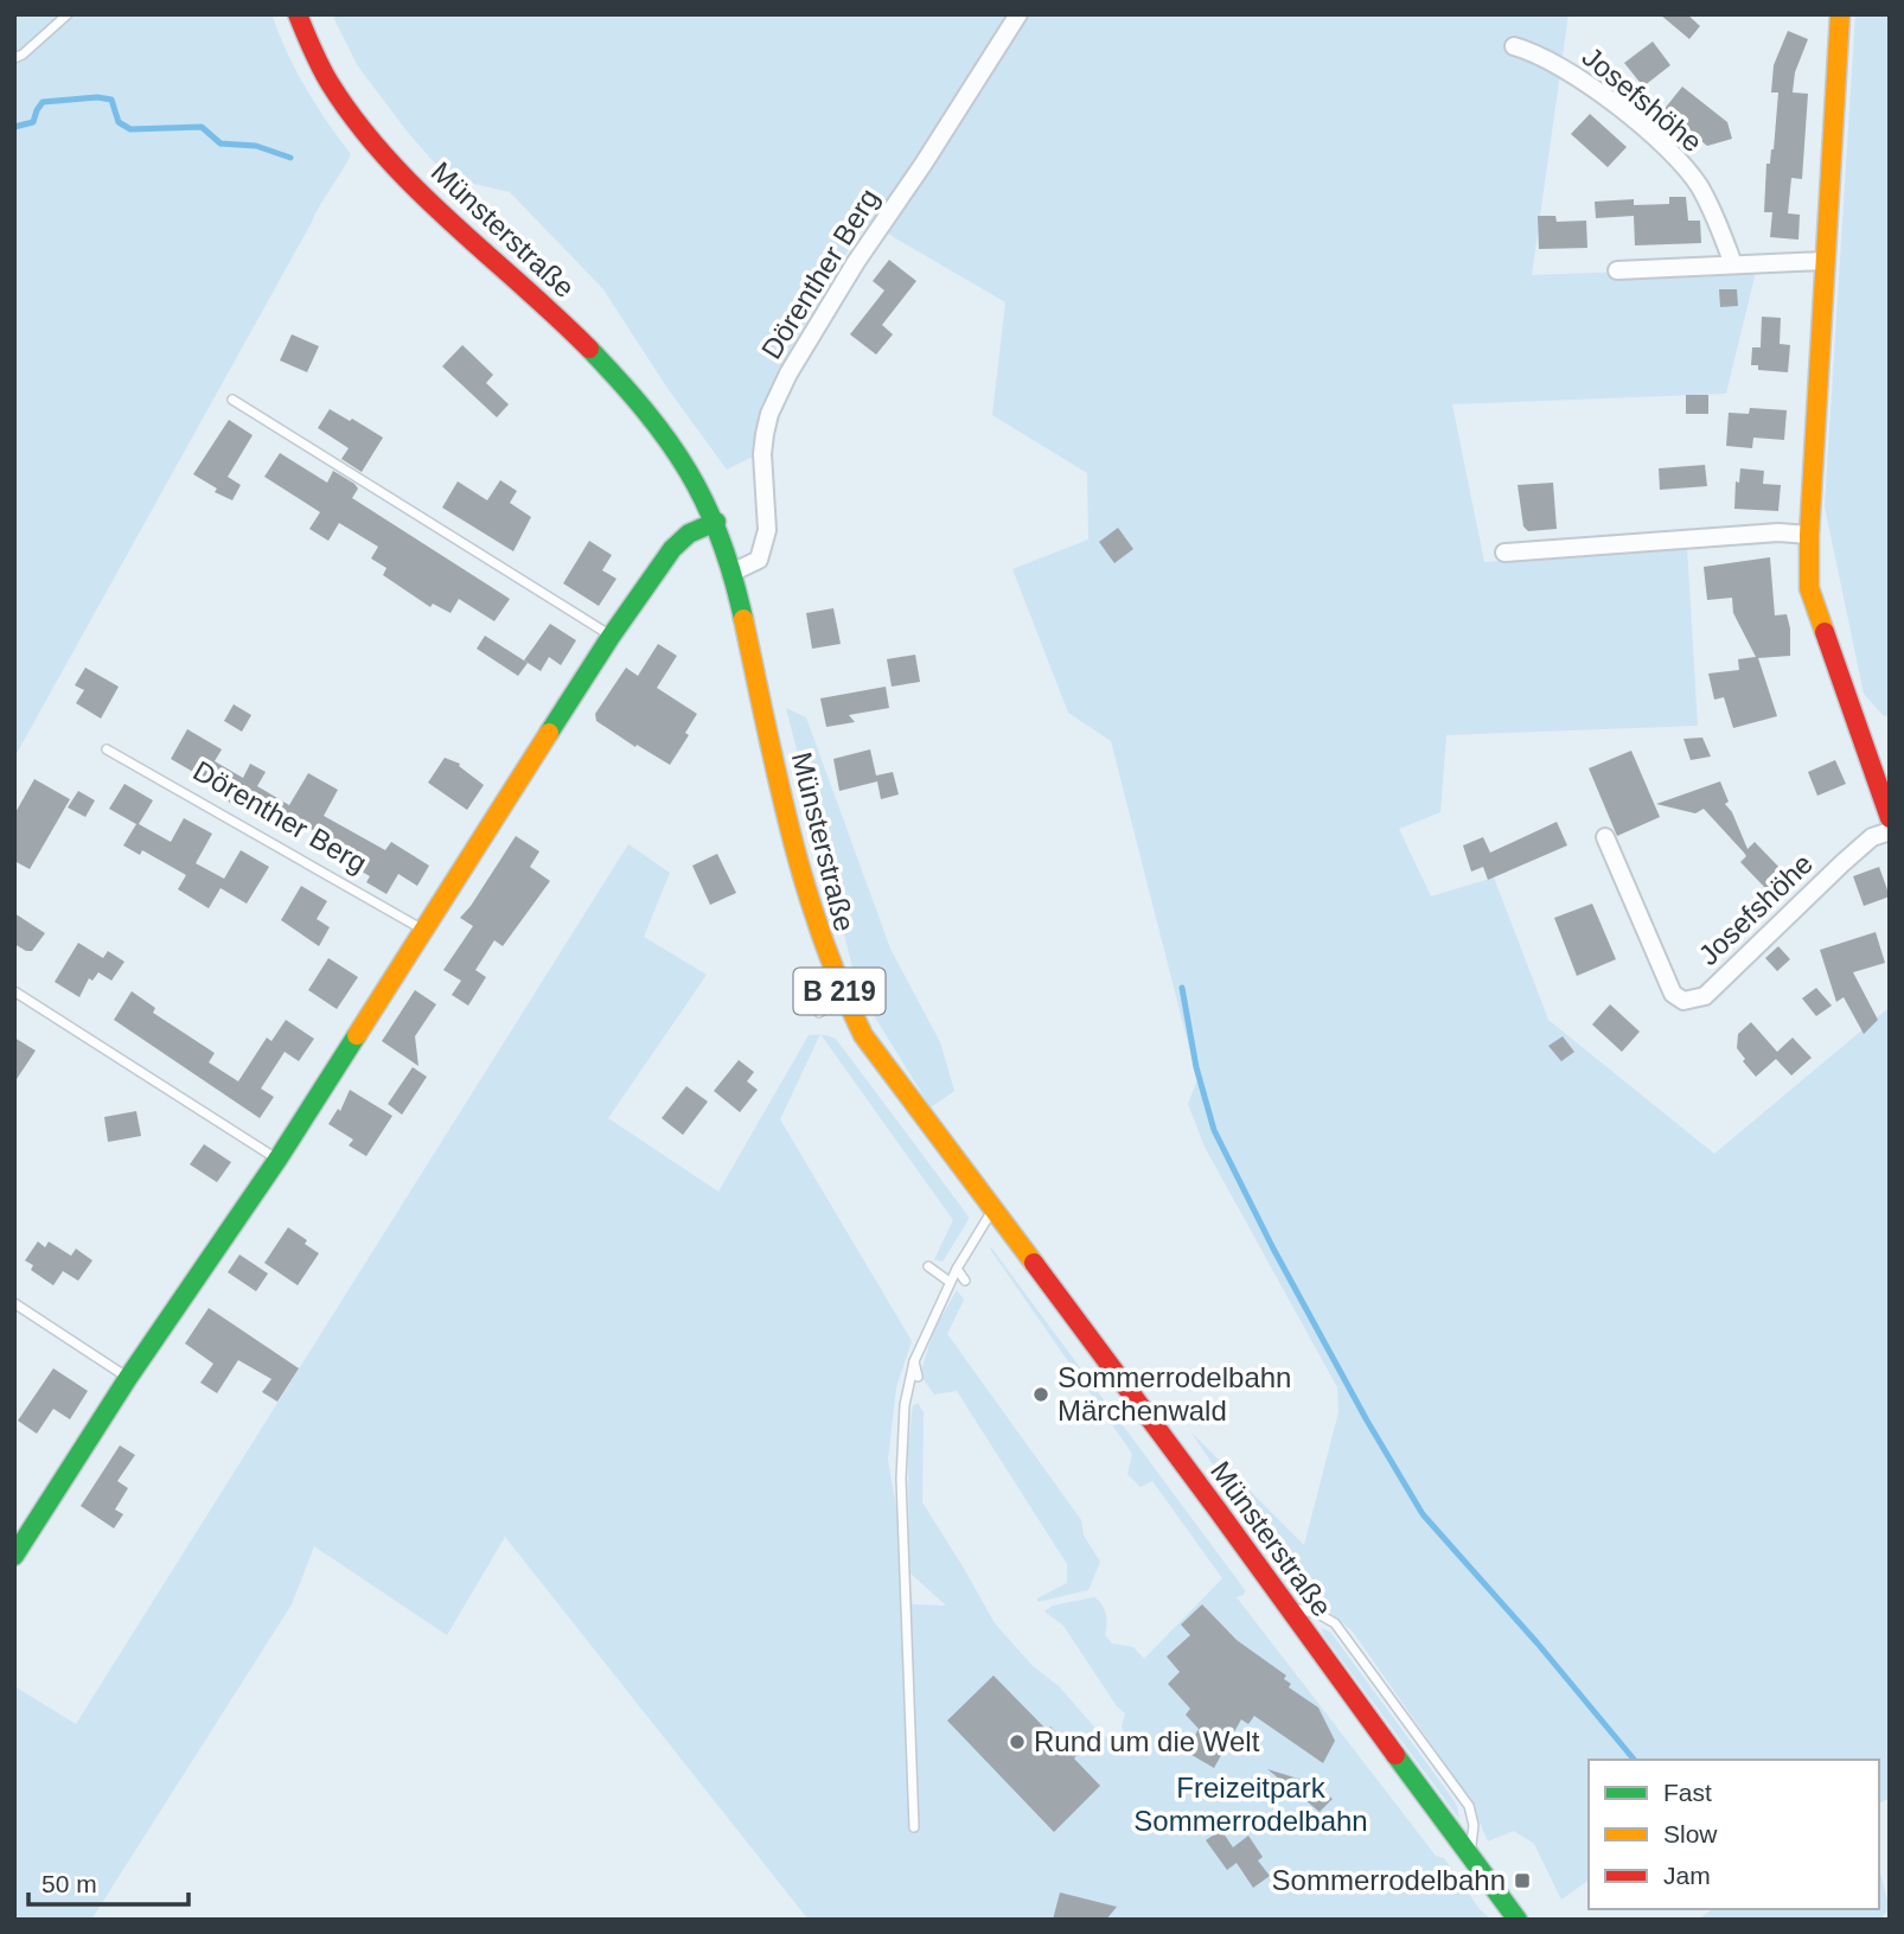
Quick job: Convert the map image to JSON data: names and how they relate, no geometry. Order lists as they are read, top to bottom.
{
  "streets": {
    "main road": ["Münsterstraße", "B 219"],
    "street": ["Josefshöhe", "Dörenther Berg"]
  },
  "crossings": [
    ["Münsterstraße", "Dörenther Berg"]
  ],
  "parks": ["Freizeitpark Sommerrodelbahn"],
  "places": {
    "other": ["Sommerrodelbahn Märchenwald", "Rund um die Welt"],
    "transit": ["Sommerrodelbahn"]
  },
  "legend": ["Fast", "Slow", "Jam"],
  "scale_bar": "50 m"
}
